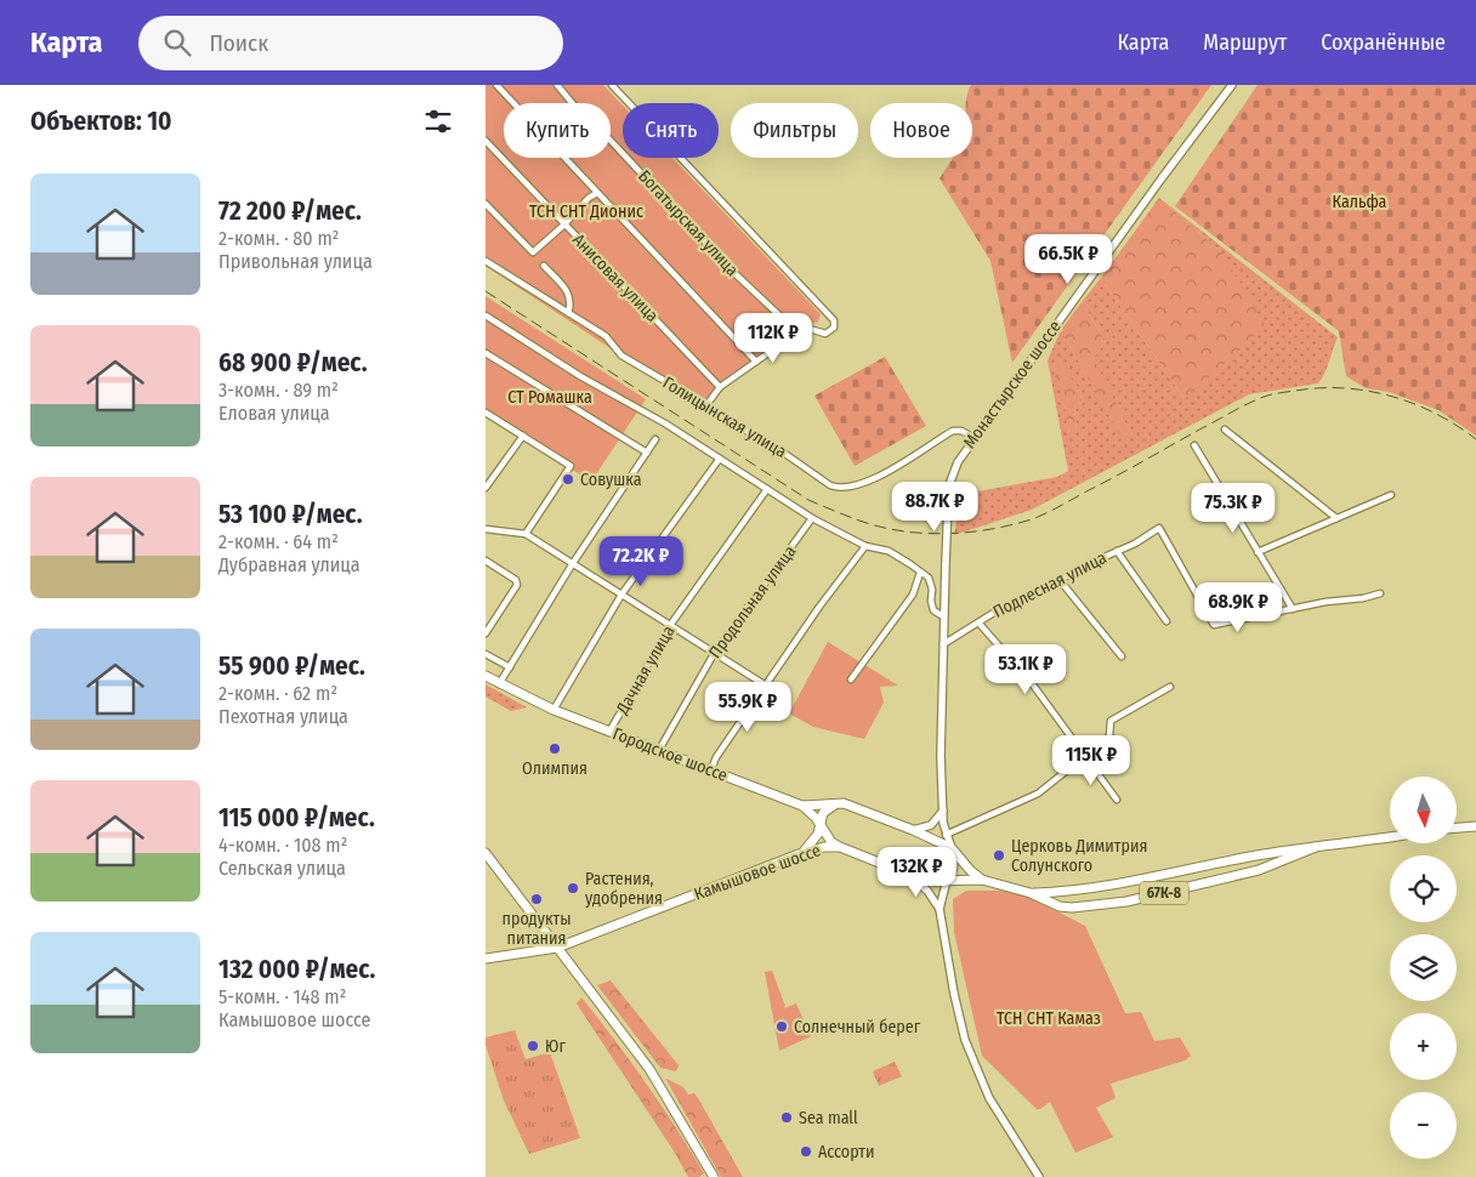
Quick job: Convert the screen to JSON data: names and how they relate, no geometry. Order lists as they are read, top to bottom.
{
  "streets": {
    "main road": [
      "Монастырское шоссе",
      "Городское шоссе",
      "Камышовое шоссе",
      "67К-8"
    ],
    "street": [
      "Богатырская улица",
      "Анисовая улица",
      "Голицынская улица",
      "Подлесная улица",
      "Продольная улица",
      "Дачная улица"
    ]
  },
  "crossings": [
    ["Монастырское шоссе", "Голицынская улица"],
    ["Монастырское шоссе", "Подлесная улица"],
    ["Монастырское шоссе", "67К-8"],
    ["Продольная улица", "Городское шоссе"],
    ["Дачная улица", "Городское шоссе"],
    ["Городское шоссе", "Камышовое шоссе"],
    ["Камышовое шоссе", "67К-8"]
  ],
  "parks": [
    "Кальфа",
    "ТСН СНТ Дионис",
    "СТ Ромашка",
    "ТСН СНТ Камаз"
  ],
  "places": [
    "Совушка",
    "Олимпия",
    "Церковь Димитрия Солунского",
    "Растения, удобрения",
    "продукты питания",
    "Солнечный берег",
    "Юг",
    "Sea mall",
    "Ассорти"
  ],
  "north": "bottom",
  "page": {
    "header": "Карта",
    "search": "Поиск",
    "nav": ["Карта", "Маршрут", "Сохранённые"],
    "heading": "Объектов: 10",
    "chip": [
      "Купить",
      "Снять",
      "Фильтры",
      "Новое"
    ],
    "list": [
      {
        "name": "72 200 ₽/мес.",
        "note": "2-комн. · 80 m² · Привольная улица"
      },
      {
        "name": "68 900 ₽/мес.",
        "note": "3-комн. · 89 m² · Еловая улица"
      },
      {
        "name": "53 100 ₽/мес.",
        "note": "2-комн. · 64 m² · Дубравная улица"
      },
      {
        "name": "55 900 ₽/мес.",
        "note": "2-комн. · 62 m² · Пехотная улица"
      },
      {
        "name": "115 000 ₽/мес.",
        "note": "4-комн. · 108 m² · Сельская улица"
      },
      {
        "name": "132 000 ₽/мес.",
        "note": "5-комн. · 148 m² · Камышовое шоссе"
      }
    ],
    "price": [
      "66.5K ₽",
      "112K ₽",
      "88.7K ₽",
      "75.3K ₽",
      "72.2K ₽",
      "68.9K ₽",
      "53.1K ₽",
      "55.9K ₽",
      "115K ₽",
      "132K ₽"
    ],
    "map_buttons": ["+", "−"]
  }
}
